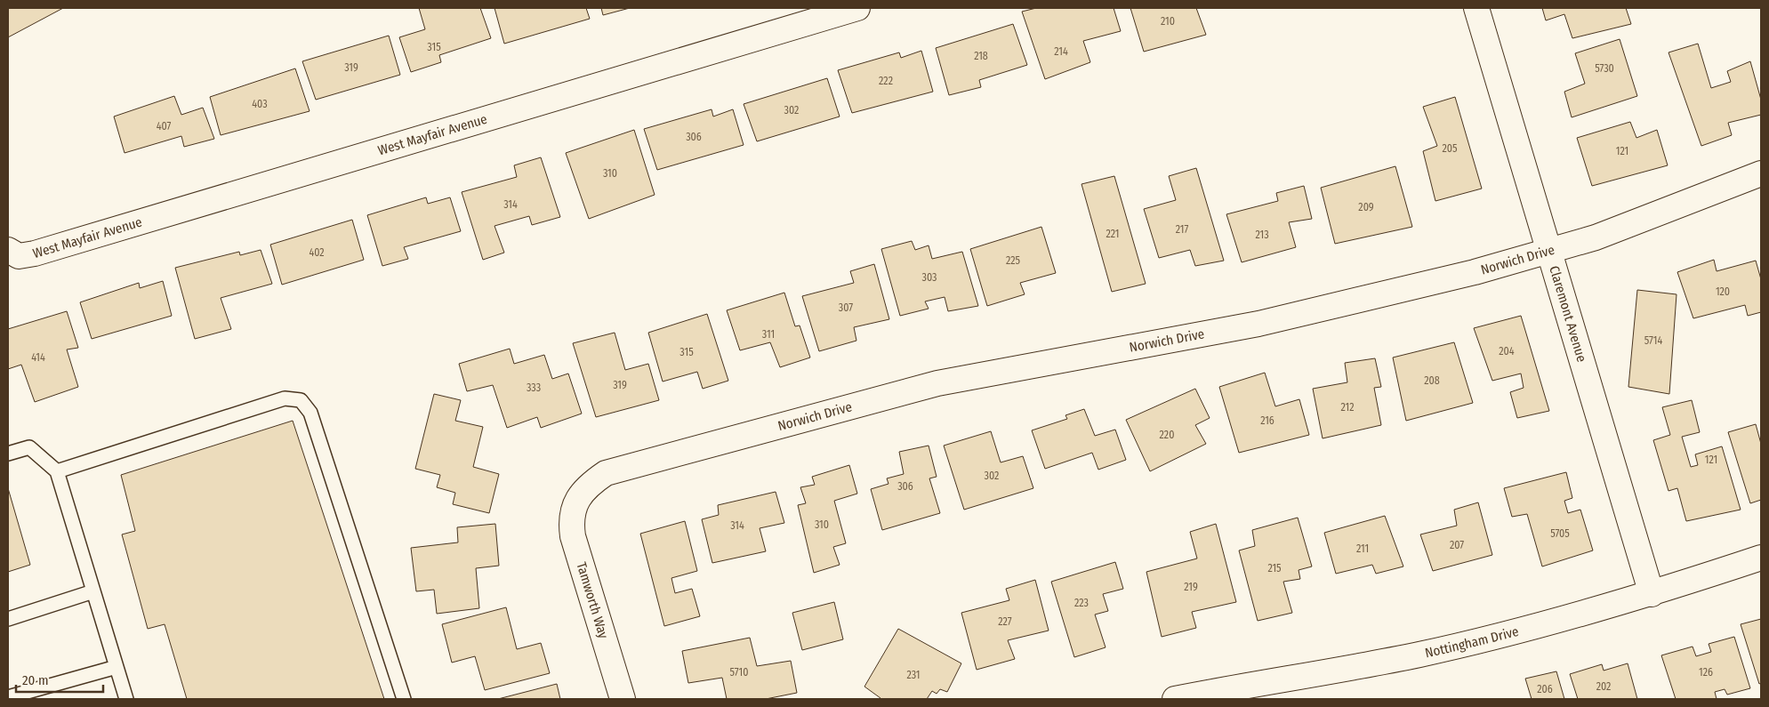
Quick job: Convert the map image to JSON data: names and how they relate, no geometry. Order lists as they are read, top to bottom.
{
  "streets": {
    "street": [
      "West Mayfair Avenue",
      "Norwich Drive",
      "Claremont Avenue",
      "Tamworth Way",
      "Nottingham Drive"
    ]
  },
  "crossings": [
    ["Norwich Drive", "Claremont Avenue"],
    ["Norwich Drive", "Tamworth Way"],
    ["Claremont Avenue", "Nottingham Drive"]
  ],
  "house_numbers": [
    "210",
    "315",
    "214",
    "218",
    "319",
    "5730",
    "222",
    "403",
    "302",
    "407",
    "306",
    "205",
    "121",
    "310",
    "314",
    "209",
    "217",
    "221",
    "213",
    "402",
    "225",
    "303",
    "120",
    "307",
    "311",
    "5714",
    "204",
    "315",
    "414",
    "208",
    "319",
    "333",
    "212",
    "216",
    "220",
    "121",
    "302",
    "306",
    "310",
    "314",
    "5705",
    "207",
    "211",
    "215",
    "219",
    "223",
    "227",
    "5710",
    "126",
    "231",
    "202",
    "206"
  ],
  "scale_bar": "20 m"
}
